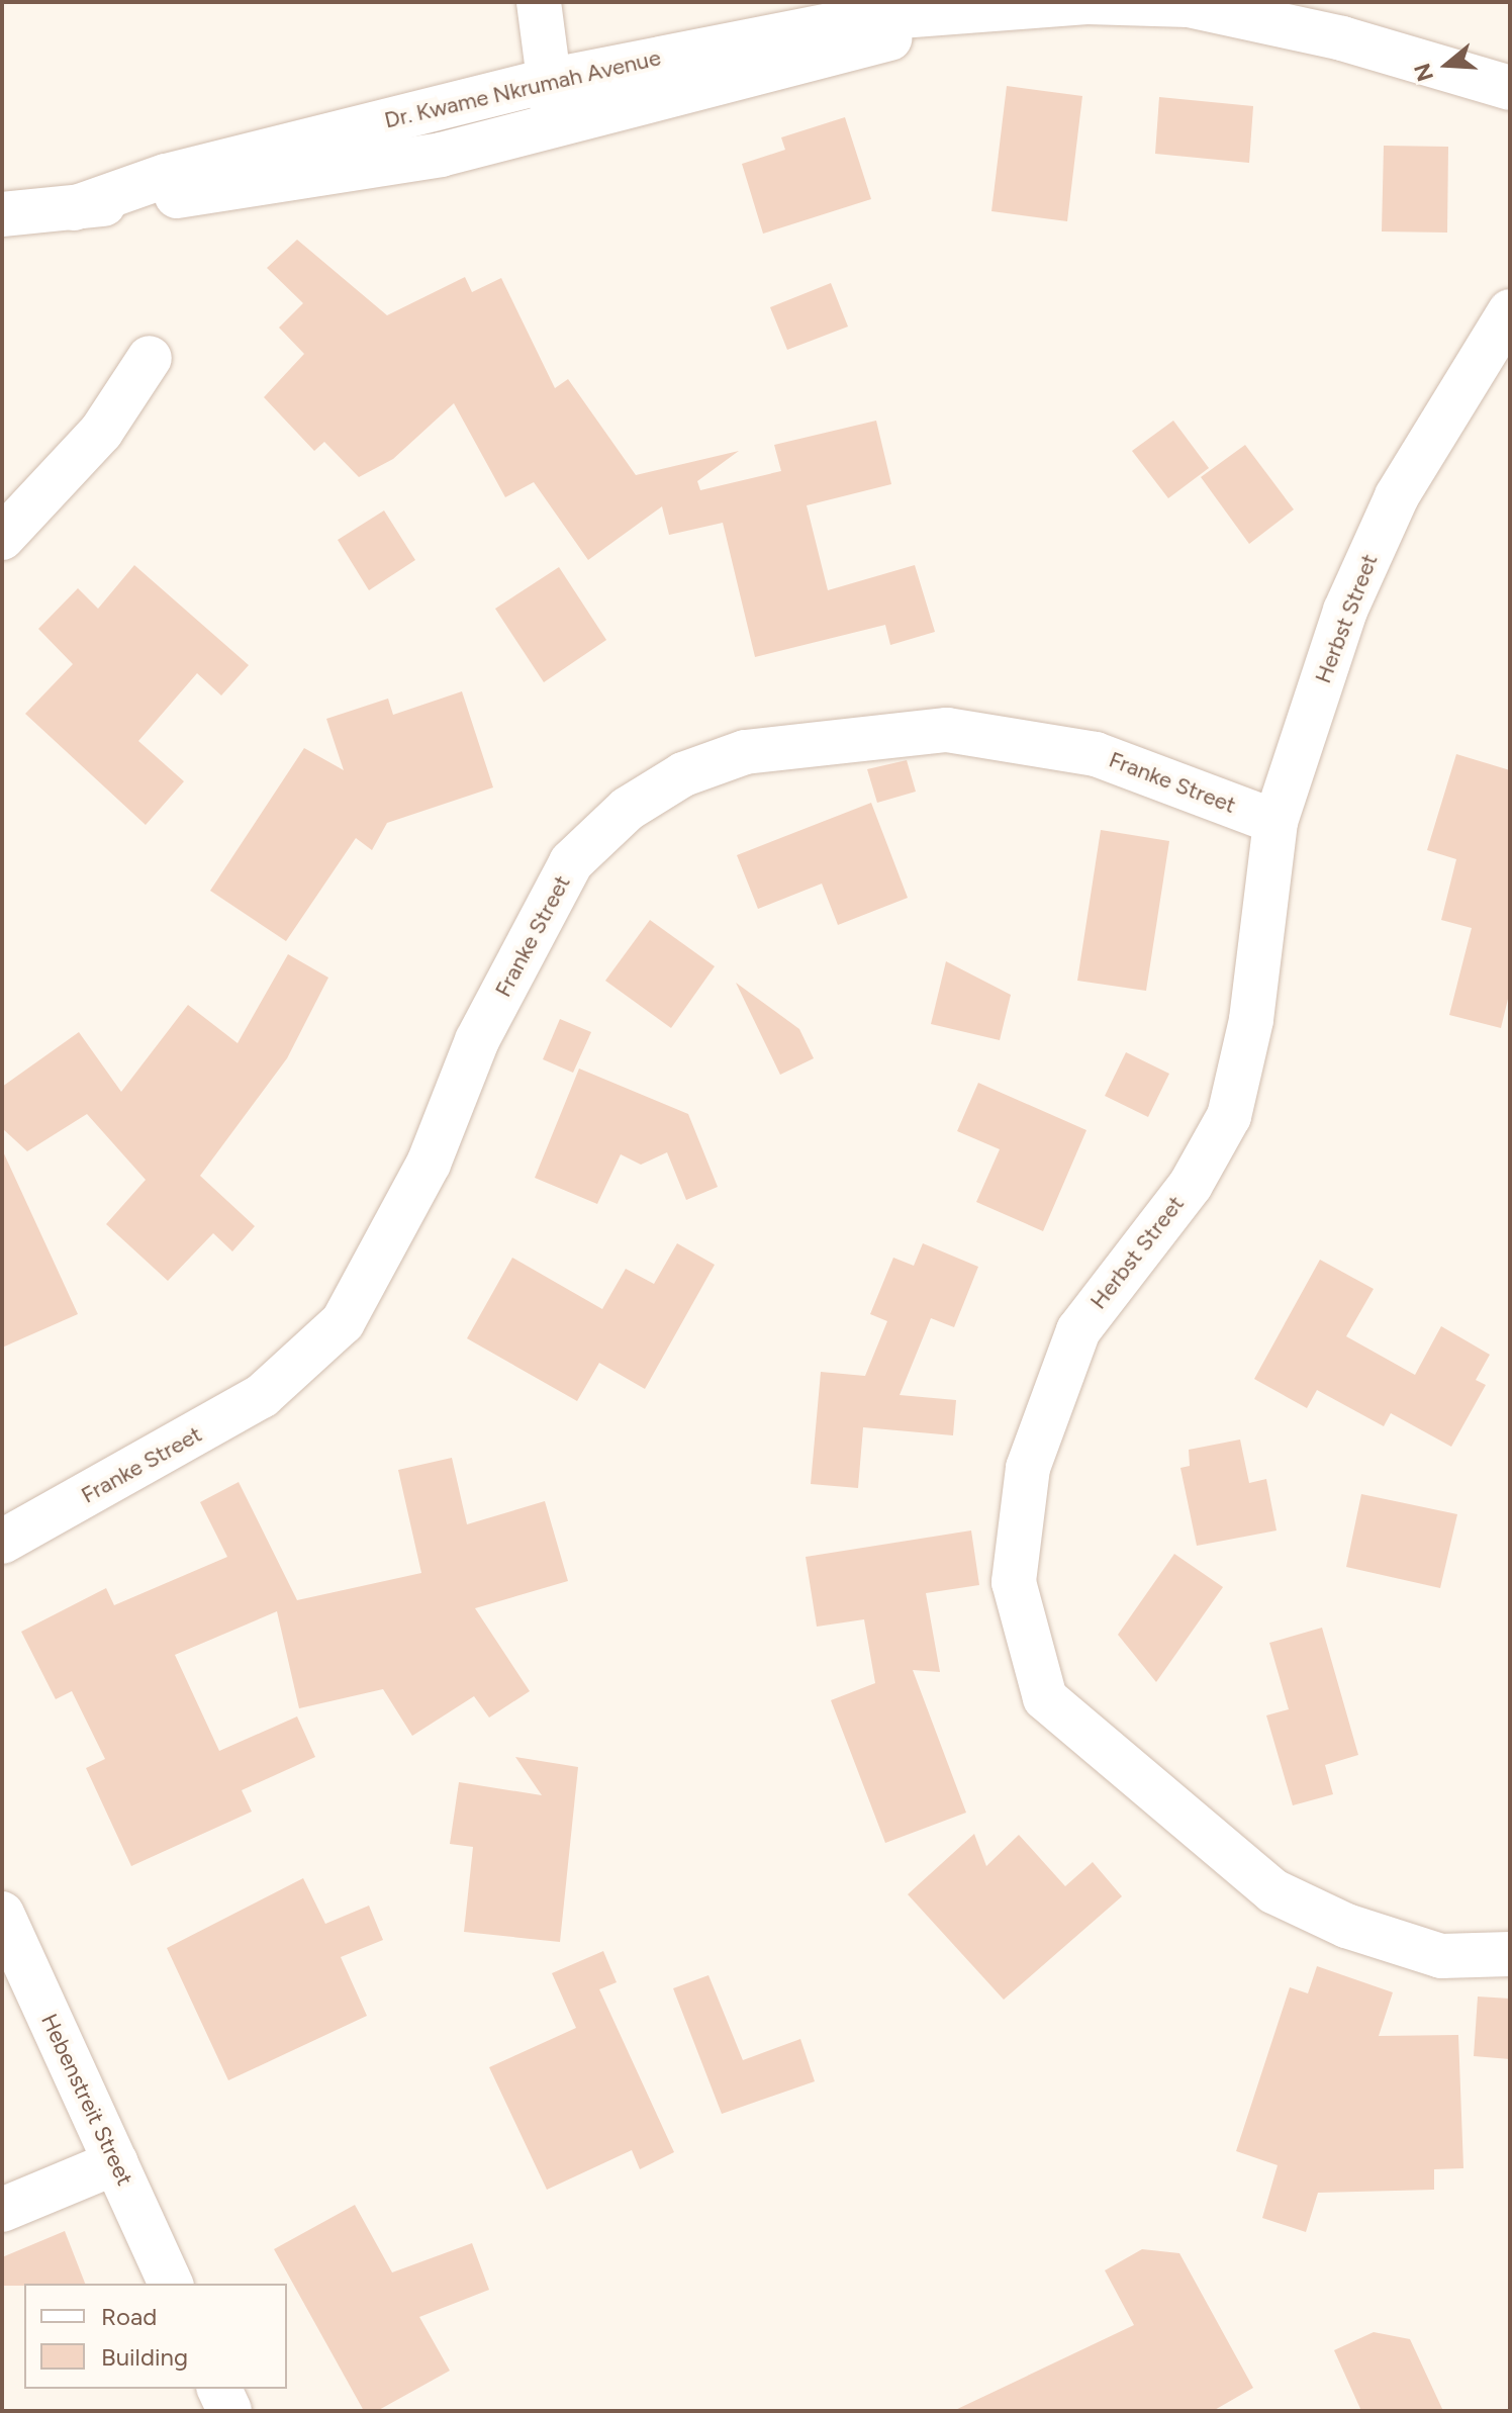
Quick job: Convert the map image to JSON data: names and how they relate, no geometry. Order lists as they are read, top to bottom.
{
  "streets": {
    "street": [
      "Dr. Kwame Nkrumah Avenue",
      "Herbst Street",
      "Franke Street",
      "Hebenstreit Street"
    ]
  },
  "crossings": [
    ["Herbst Street", "Franke Street"]
  ],
  "legend": ["Road", "Building"],
  "north": "left"
}
